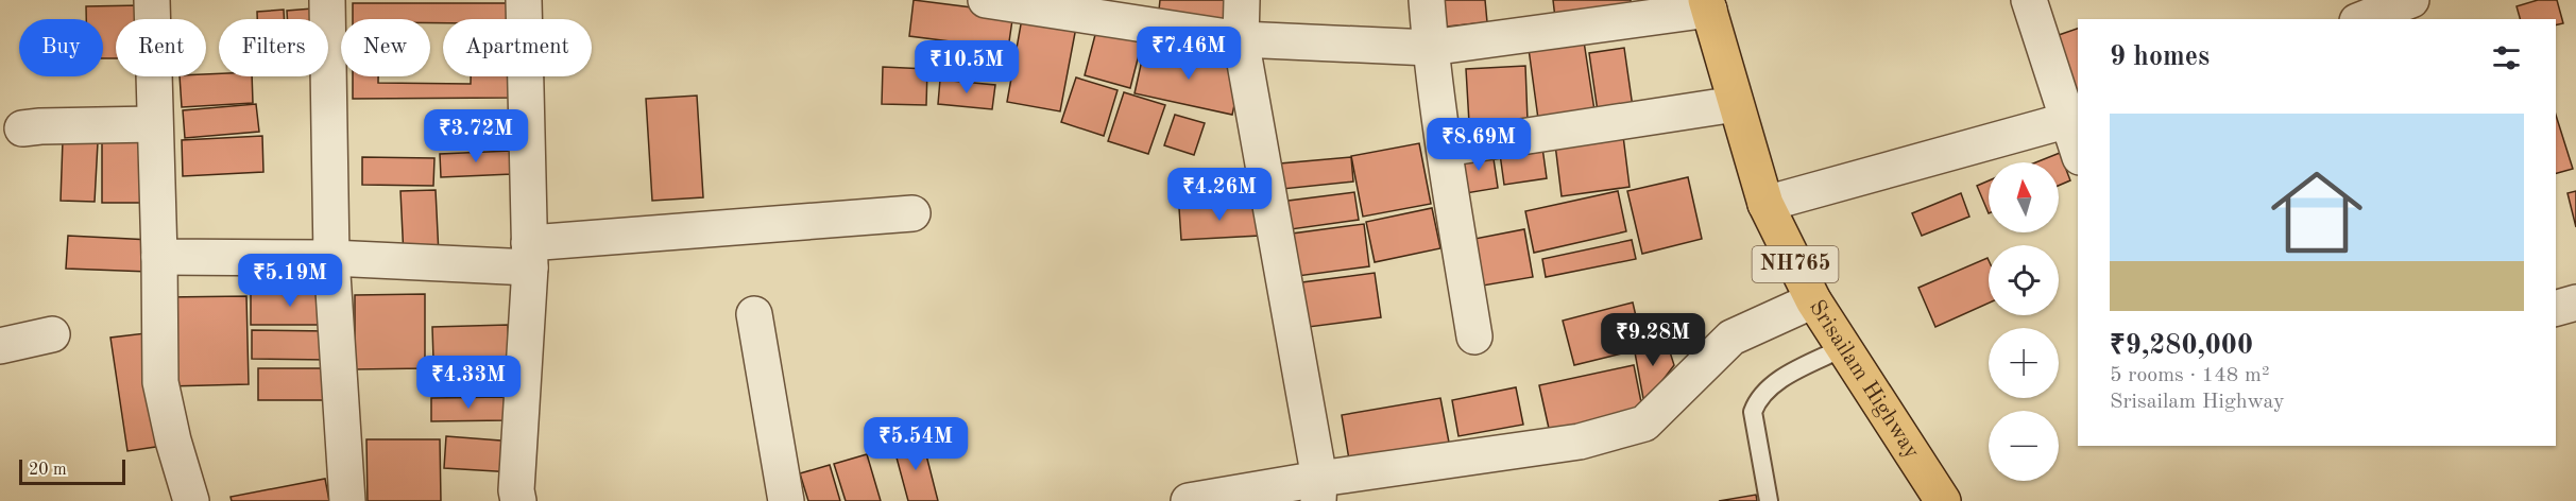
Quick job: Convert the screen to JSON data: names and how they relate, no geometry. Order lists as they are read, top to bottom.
{
  "streets": {
    "highway": ["NH765", "Srisailam Highway"]
  },
  "scale_bar": "20 m",
  "north": "top",
  "page": {
    "chip": [
      "Buy",
      "Rent",
      "Filters",
      "New",
      "Apartment"
    ],
    "heading": "9 homes",
    "price": [
      "₹7.46M",
      "₹10.5M",
      "₹3.72M",
      "₹8.69M",
      "₹4.26M",
      "₹5.19M",
      "₹9.28M",
      "₹4.33M",
      "₹5.54M"
    ],
    "list": [
      {
        "name": "₹9,280,000",
        "note": "5 rooms · 148 m² · Srisailam Highway"
      }
    ],
    "map_buttons": ["+", "−"],
    "scale": "20 m"
  }
}
